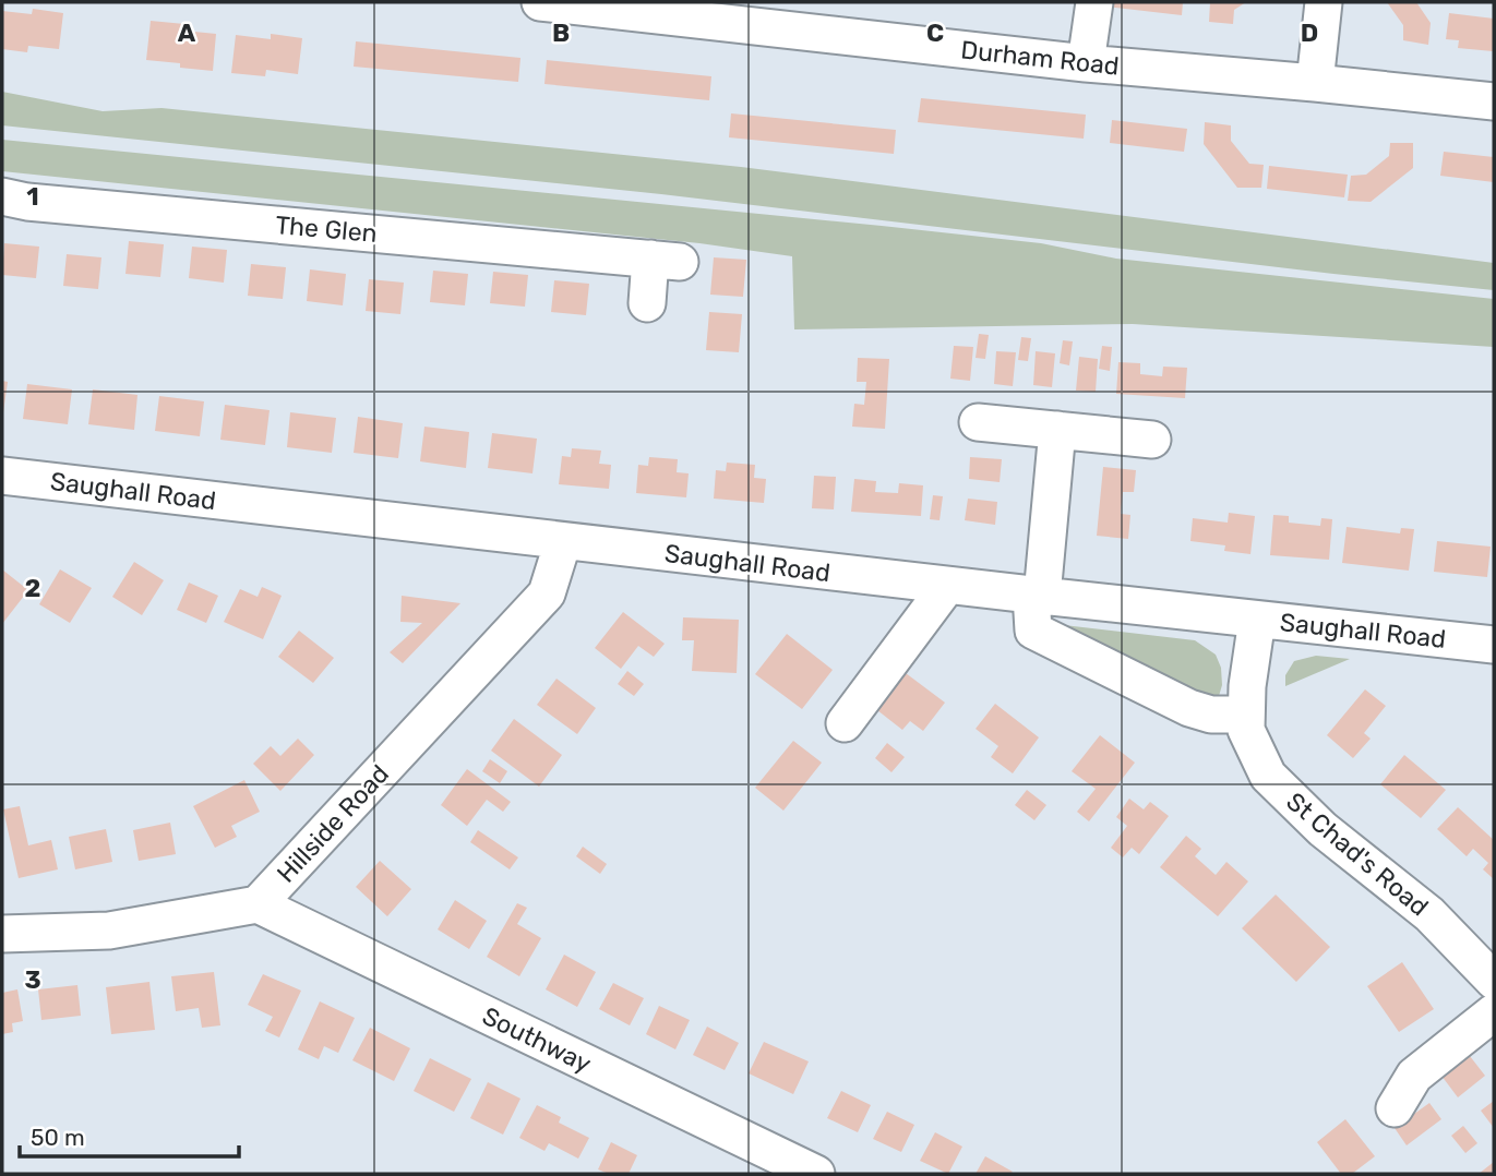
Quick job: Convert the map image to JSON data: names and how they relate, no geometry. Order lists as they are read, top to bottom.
{
  "streets": {
    "street": [
      "Durham Road",
      "The Glen",
      "Saughall Road",
      "Hillside Road",
      "St Chad's Road",
      "Southway"
    ]
  },
  "crossings": [
    ["Saughall Road", "Hillside Road"],
    ["Saughall Road", "St Chad's Road"],
    ["Hillside Road", "Southway"]
  ],
  "scale_bar": "50 m",
  "grid": {
    "columns": [
      "A",
      "B",
      "C",
      "D"
    ],
    "rows": ["1", "2", "3"]
  }
}
